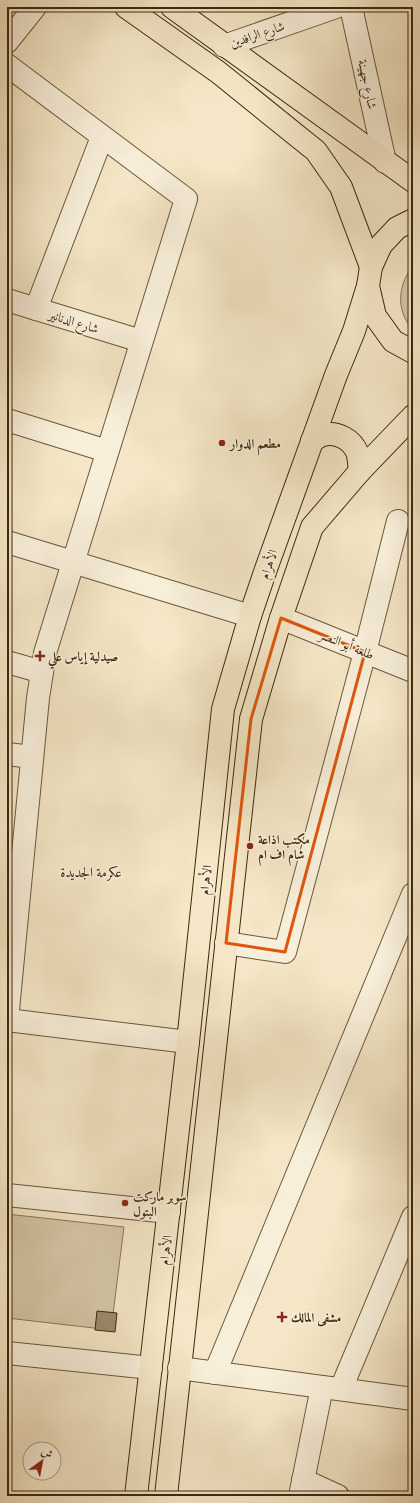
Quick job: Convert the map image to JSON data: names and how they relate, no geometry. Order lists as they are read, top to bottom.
{
  "streets": {
    "main road": ["الأهرام"],
    "street": [
      "شارع الرافدين",
      "شارع جهينة",
      "شارع الدنانير",
      "طلعة أبو النصر"
    ]
  },
  "crossings": [
    ["الأهرام", "طلعة أبو النصر"]
  ],
  "districts": ["عكرمة الجديدة"],
  "places": {
    "other": ["مطعم الدوار", "مكتب اذاعة شام اف ام", "سوبر ماركت البتول"],
    "health": ["صيدلية إياس علي", "مشفى المالك"]
  },
  "north": "top right"
}
